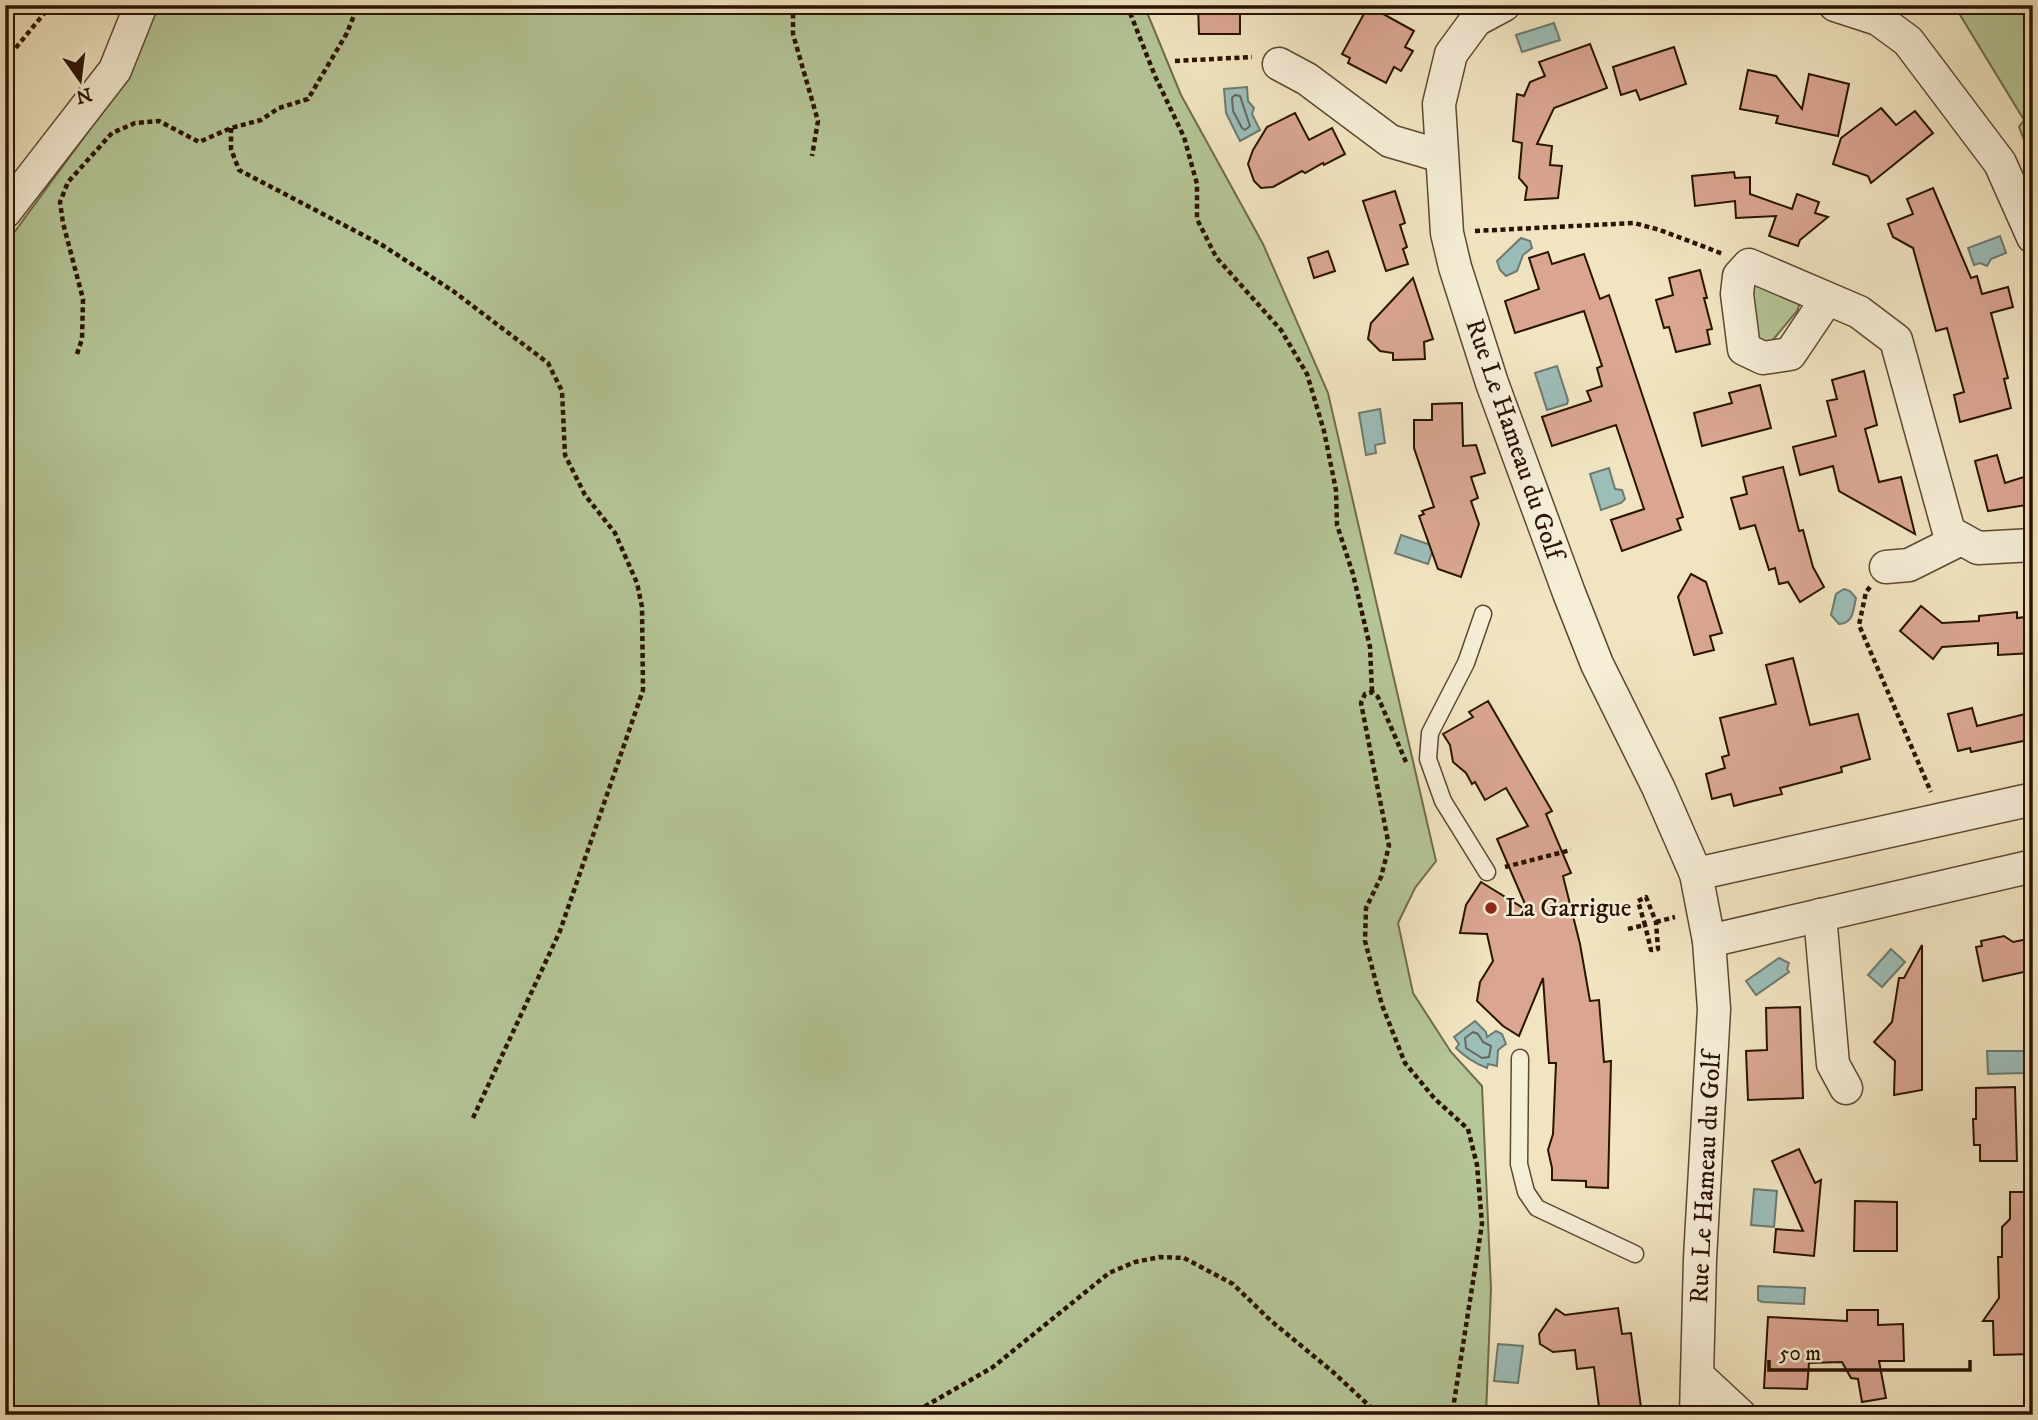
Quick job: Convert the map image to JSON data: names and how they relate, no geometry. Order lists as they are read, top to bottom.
{
  "streets": {
    "street": ["Rue Le Hameau du Golf"]
  },
  "places": ["La Garrigue"],
  "scale_bar": "50 m",
  "north": "bottom"
}
